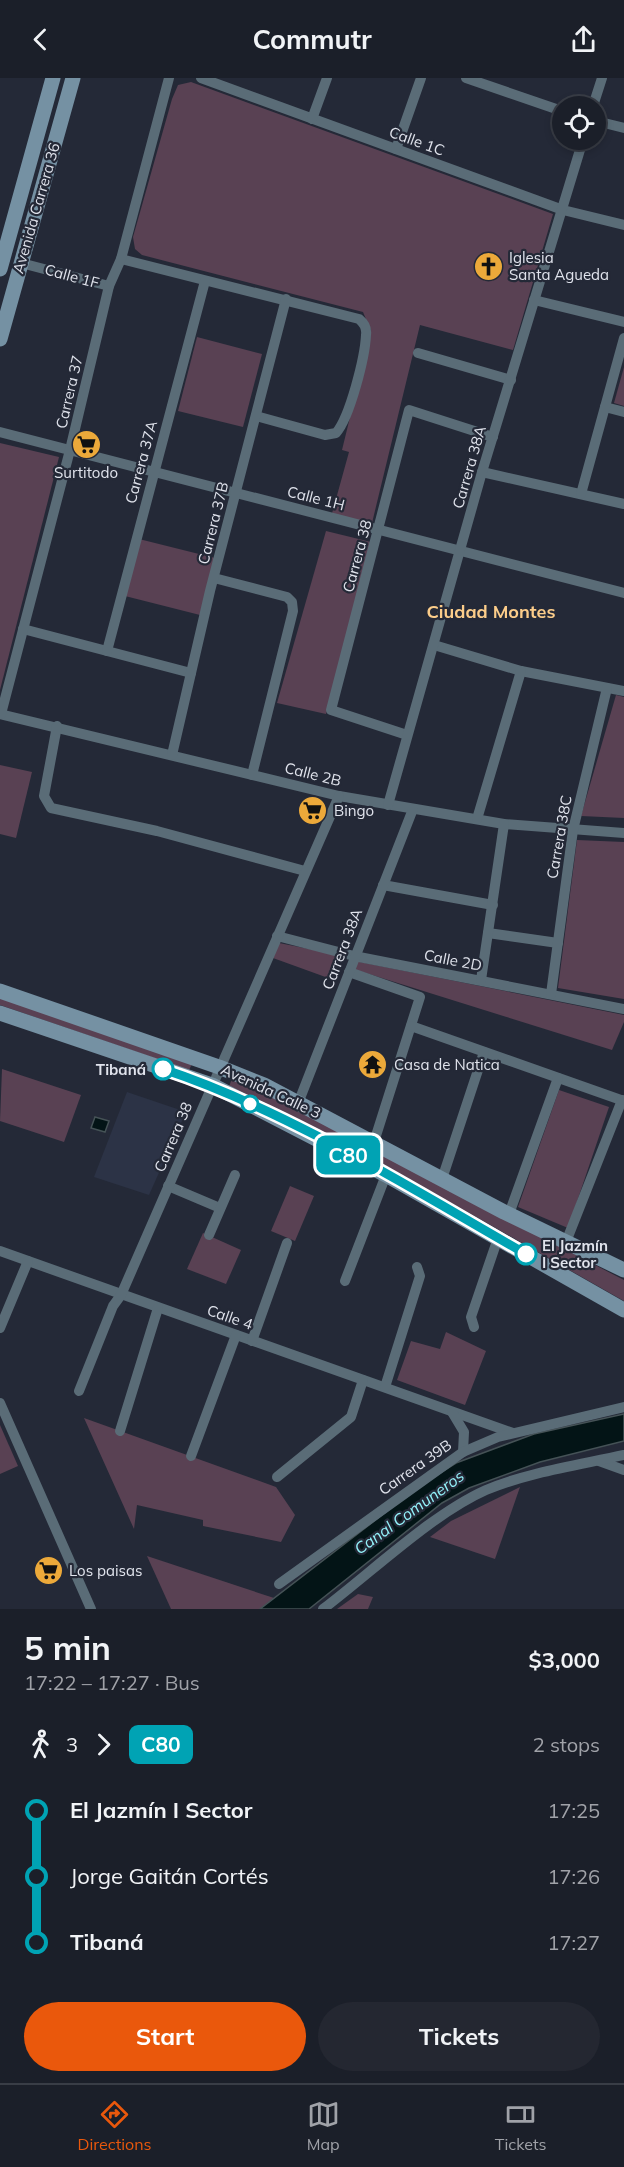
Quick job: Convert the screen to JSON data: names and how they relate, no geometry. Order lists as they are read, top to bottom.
{
  "streets": {
    "main road": ["Avenida Carrera 36", "Calle 1F", "Avenida Calle 3"],
    "street": [
      "Calle 1C",
      "Carrera 37",
      "Carrera 37A",
      "Carrera 38A",
      "Calle 1H",
      "Carrera 37B",
      "Carrera 38",
      "Calle 2B",
      "Carrera 38C",
      "Calle 2D",
      "Calle 4",
      "Carrera 39B"
    ]
  },
  "crossings": [
    ["Calle 1C", "Carrera 38A"],
    ["Avenida Carrera 36", "Calle 1F"],
    ["Calle 1F", "Carrera 37"],
    ["Carrera 37", "Calle 1H"],
    ["Carrera 37", "Calle 2B"],
    ["Carrera 37A", "Calle 1H"],
    ["Carrera 38A", "Calle 1H"],
    ["Carrera 38A", "Carrera 38"],
    ["Carrera 38A", "Calle 2B"],
    ["Carrera 38A", "Calle 2D"],
    ["Carrera 38A", "Avenida Calle 3"],
    ["Calle 1H", "Carrera 37B"],
    ["Calle 1H", "Carrera 38"],
    ["Carrera 37B", "Calle 2B"],
    ["Carrera 38", "Calle 2B"],
    ["Carrera 38", "Calle 2D"],
    ["Carrera 38", "Avenida Calle 3"],
    ["Carrera 38", "Calle 4"],
    ["Calle 2B", "Carrera 38C"],
    ["Carrera 38C", "Calle 2D"],
    ["Calle 4", "Carrera 39B"]
  ],
  "districts": ["Ciudad Montes"],
  "water": ["Canal Comuneros"],
  "places": {
    "church": ["Iglesia Santa Agueda"],
    "supermarket": ["Surtitodo", "Bingo", "Los paisas"],
    "temple": ["Casa de Natica"],
    "other": ["Tibaná", "El Jazmín I Sector"]
  },
  "lines": ["bus line C80"],
  "page": {
    "header": "Commutr",
    "on_map": "C80",
    "heading": ["5 min", "17:22 – 17:27 · Bus", "$3,000"],
    "legs": ["3", "C80", "2 stops"],
    "list": [
      {
        "name": "El Jazmín I Sector",
        "value": "17:25"
      },
      {
        "name": "Jorge Gaitán Cortés",
        "value": "17:26"
      },
      {
        "name": "Tibaná",
        "value": "17:27"
      }
    ],
    "buttons": ["Start", "Tickets"],
    "tabs": ["Directions", "Map", "Tickets"]
  }
}
